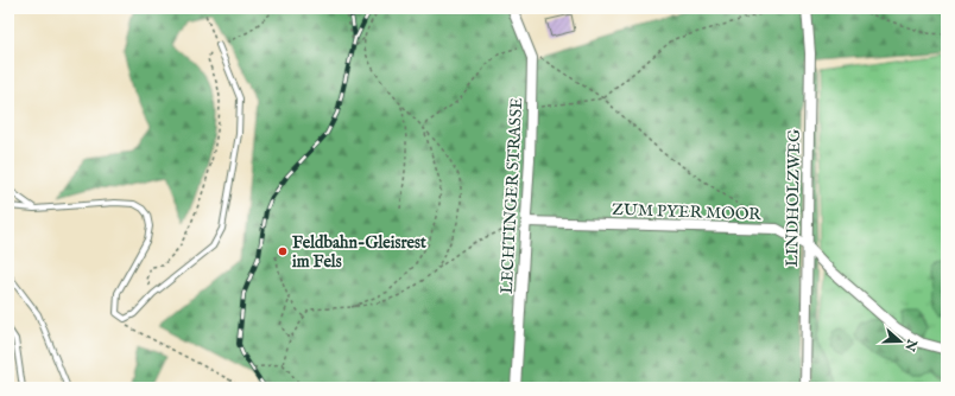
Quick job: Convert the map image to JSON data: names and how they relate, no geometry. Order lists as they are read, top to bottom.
{
  "streets": {
    "street": ["LECHTINGER STRASSE", "LINDHOLZWEG", "ZUM PYER MOOR"]
  },
  "crossings": [
    ["LECHTINGER STRASSE", "ZUM PYER MOOR"],
    ["LINDHOLZWEG", "ZUM PYER MOOR"]
  ],
  "places": ["Feldbahn-Gleisrest im Fels"],
  "north": "right"
}
